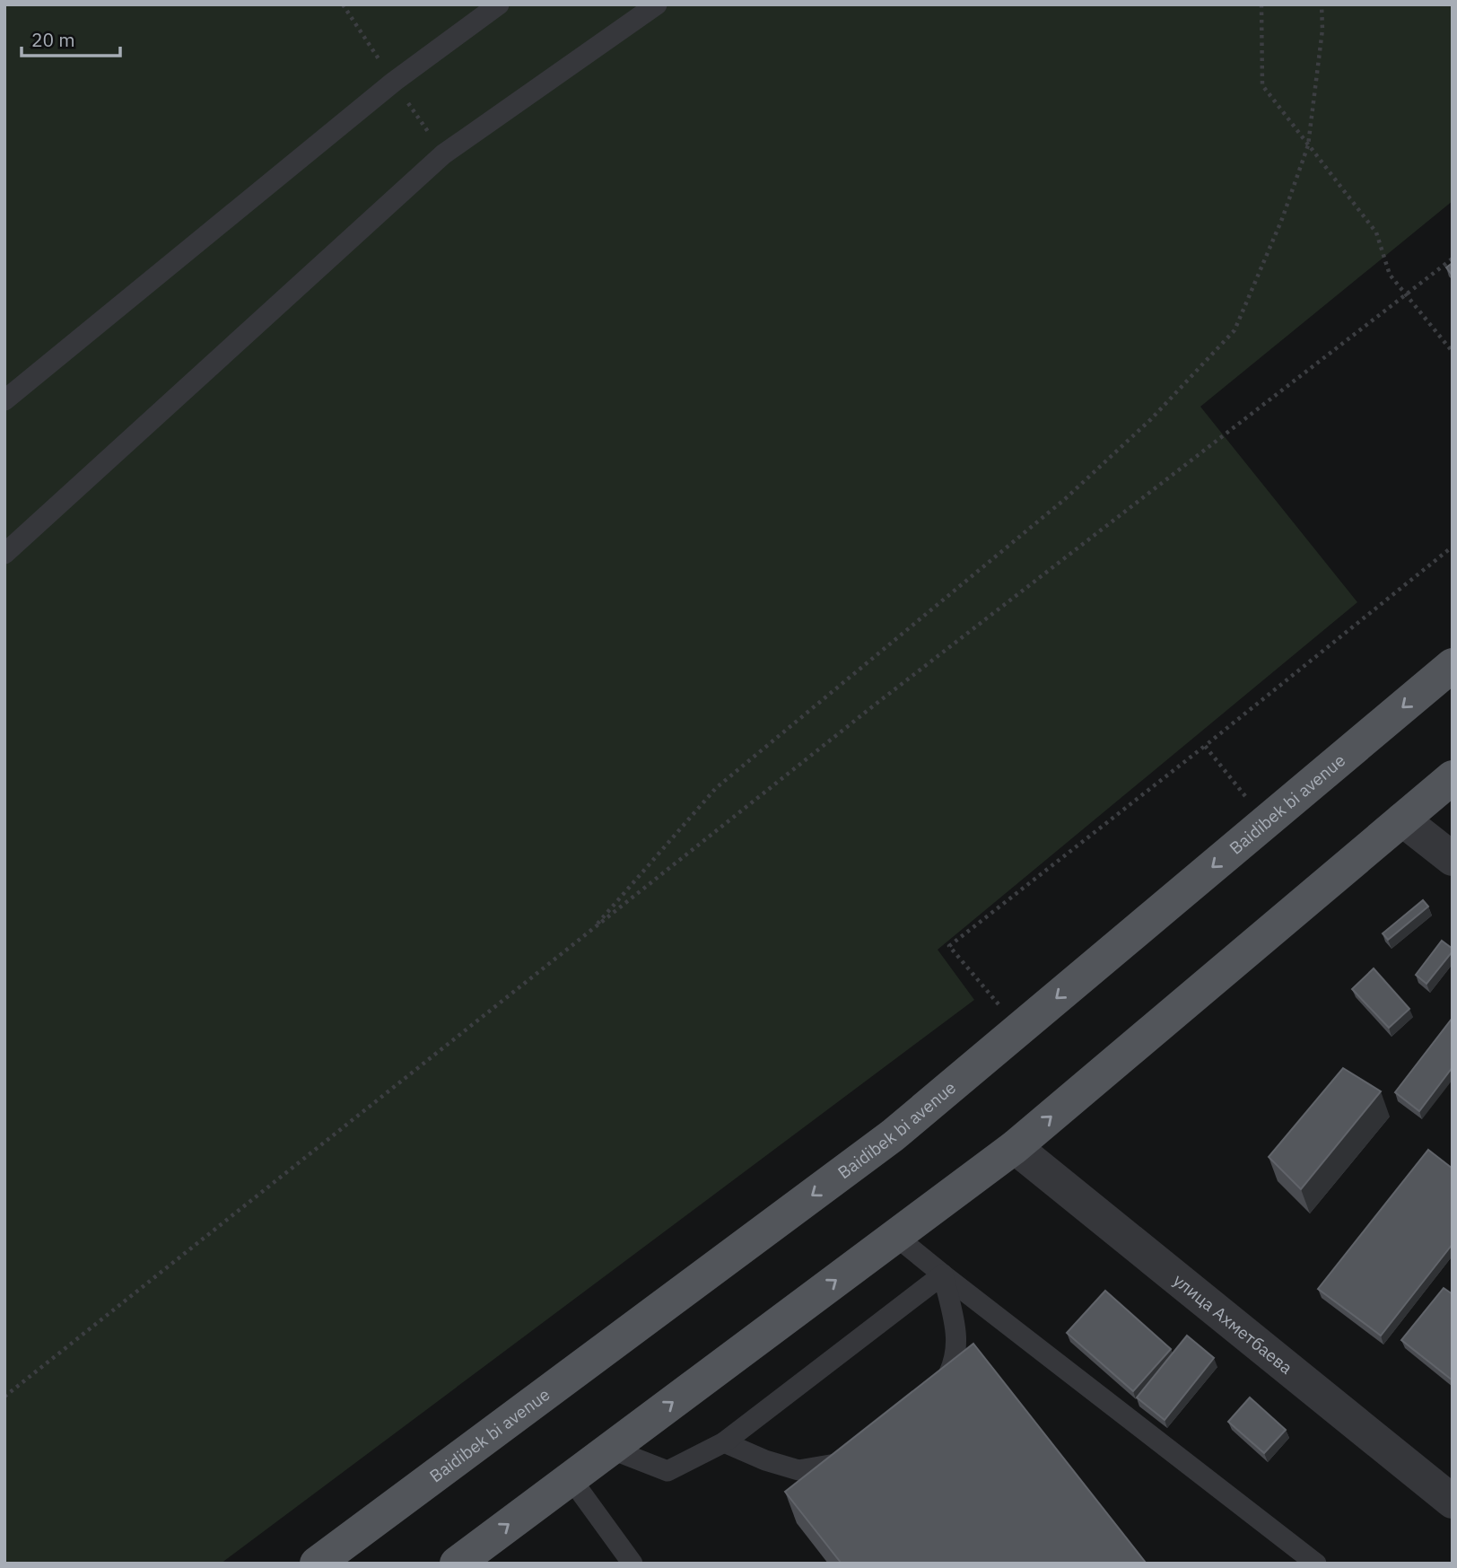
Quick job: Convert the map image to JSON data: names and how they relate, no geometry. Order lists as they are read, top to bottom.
{
  "streets": {
    "main road": ["Baidibek bi avenue"],
    "street": ["улица Ахметбаева"]
  },
  "scale_bar": "20 m"
}
